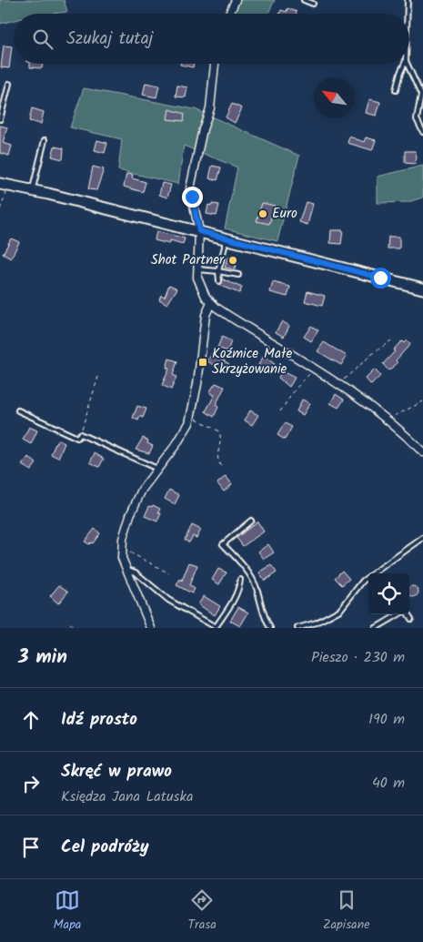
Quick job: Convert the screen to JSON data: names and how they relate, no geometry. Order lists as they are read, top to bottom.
{
  "places": {
    "other": ["Euro", "Shot Partner"],
    "transit": ["Koźmice Małe Skrzyżowanie"]
  },
  "north": "top left",
  "page": {
    "search": "Szukaj tutaj",
    "heading": ["3 min", "Pieszo · 230 m"],
    "list": [
      ["Idź prosto", "190 m"],
      ["Skręć w prawo", "Księdza Jana Latuska", "40 m"],
      "Cel podróży"
    ],
    "nav": ["Mapa", "Trasa", "Zapisane"]
  }
}
